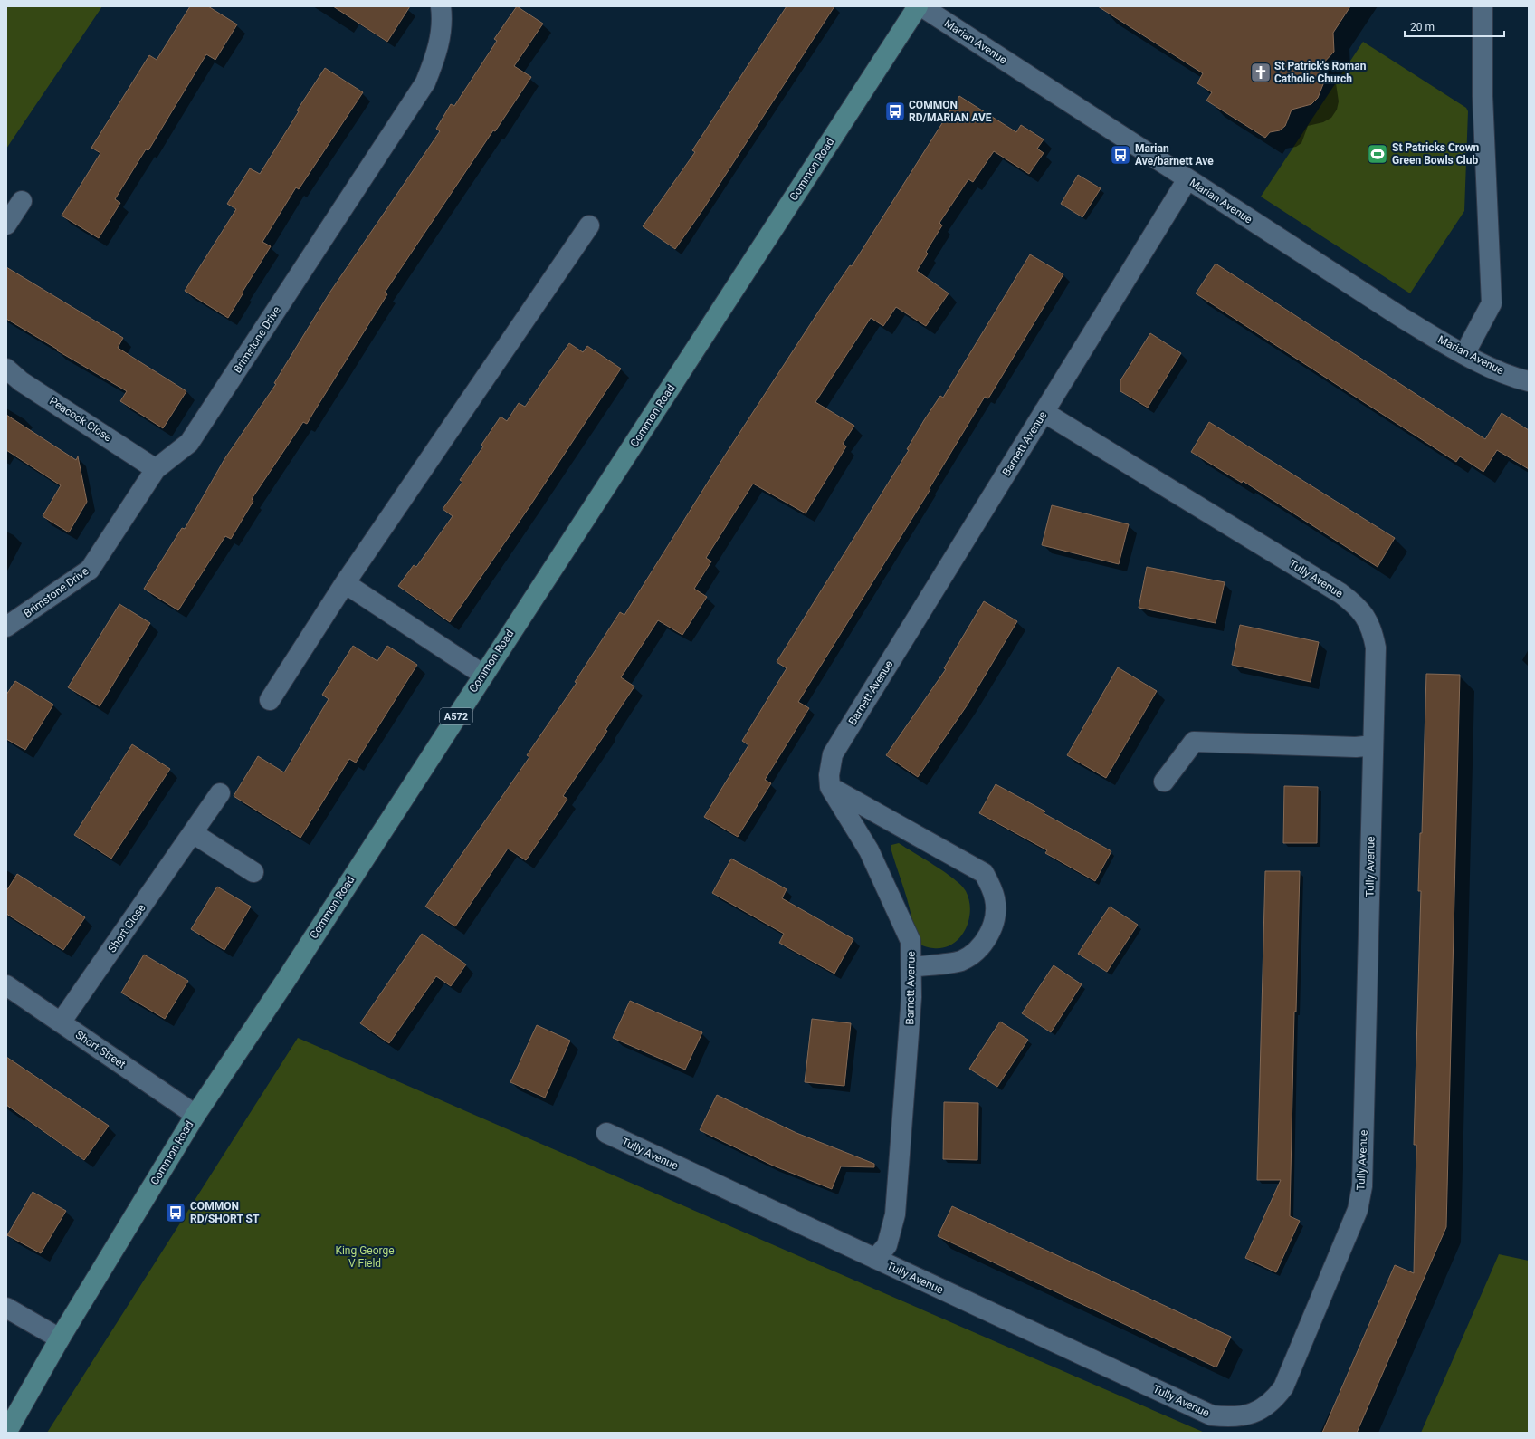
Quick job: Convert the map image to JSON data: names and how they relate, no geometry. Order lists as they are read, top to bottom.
{
  "streets": {
    "main road": ["Common Road", "A572"],
    "street": [
      "Marian Avenue",
      "Brimstone Drive",
      "Peacock Close",
      "Barnett Avenue",
      "Tully Avenue",
      "Short Close",
      "Short Street"
    ]
  },
  "crossings": [
    ["Marian Avenue", "Barnett Avenue"],
    ["Common Road", "Short Street"],
    ["Brimstone Drive", "Peacock Close"],
    ["Barnett Avenue", "Tully Avenue"],
    ["Short Close", "Short Street"]
  ],
  "parks": ["King George V Field"],
  "places": {
    "church": ["St Patrick's Roman Catholic Church"],
    "bus stop": ["COMMON RD/MARIAN AVE", "Marian Ave/barnett Ave", "COMMON RD/SHORT ST"],
    "sports": ["St Patricks Crown Green Bowls Club"]
  },
  "scale_bar": "20 m"
}
